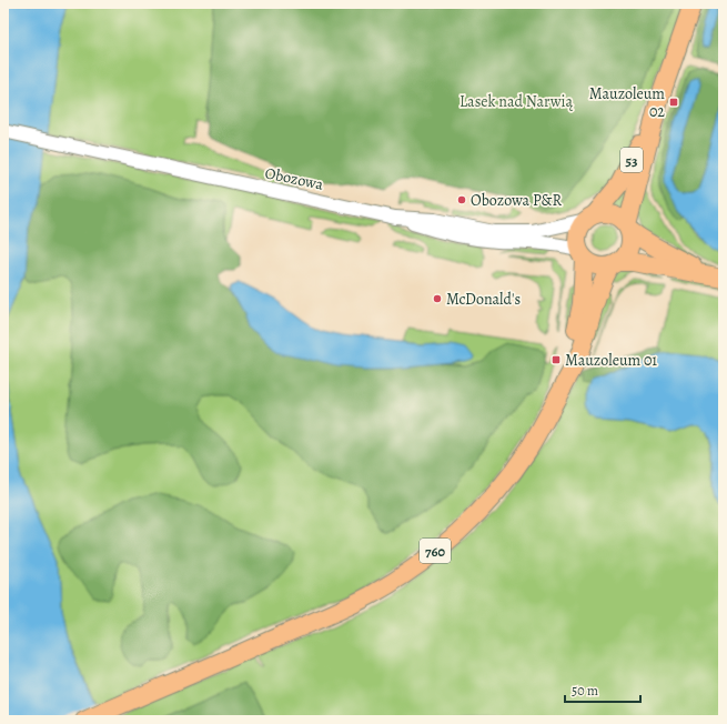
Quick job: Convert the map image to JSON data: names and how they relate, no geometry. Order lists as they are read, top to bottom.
{
  "streets": {
    "main road": ["53", "760"],
    "street": ["Obozowa"]
  },
  "crossings": [
    ["53", "Obozowa"],
    ["53", "760"],
    ["Obozowa", "760"]
  ],
  "parks": ["Lasek nad Narwią"],
  "places": {
    "transit": ["Mauzoleum 02", "Mauzoleum 01"],
    "other": ["Obozowa P&R", "McDonald's"]
  },
  "scale_bar": "50 m"
}
